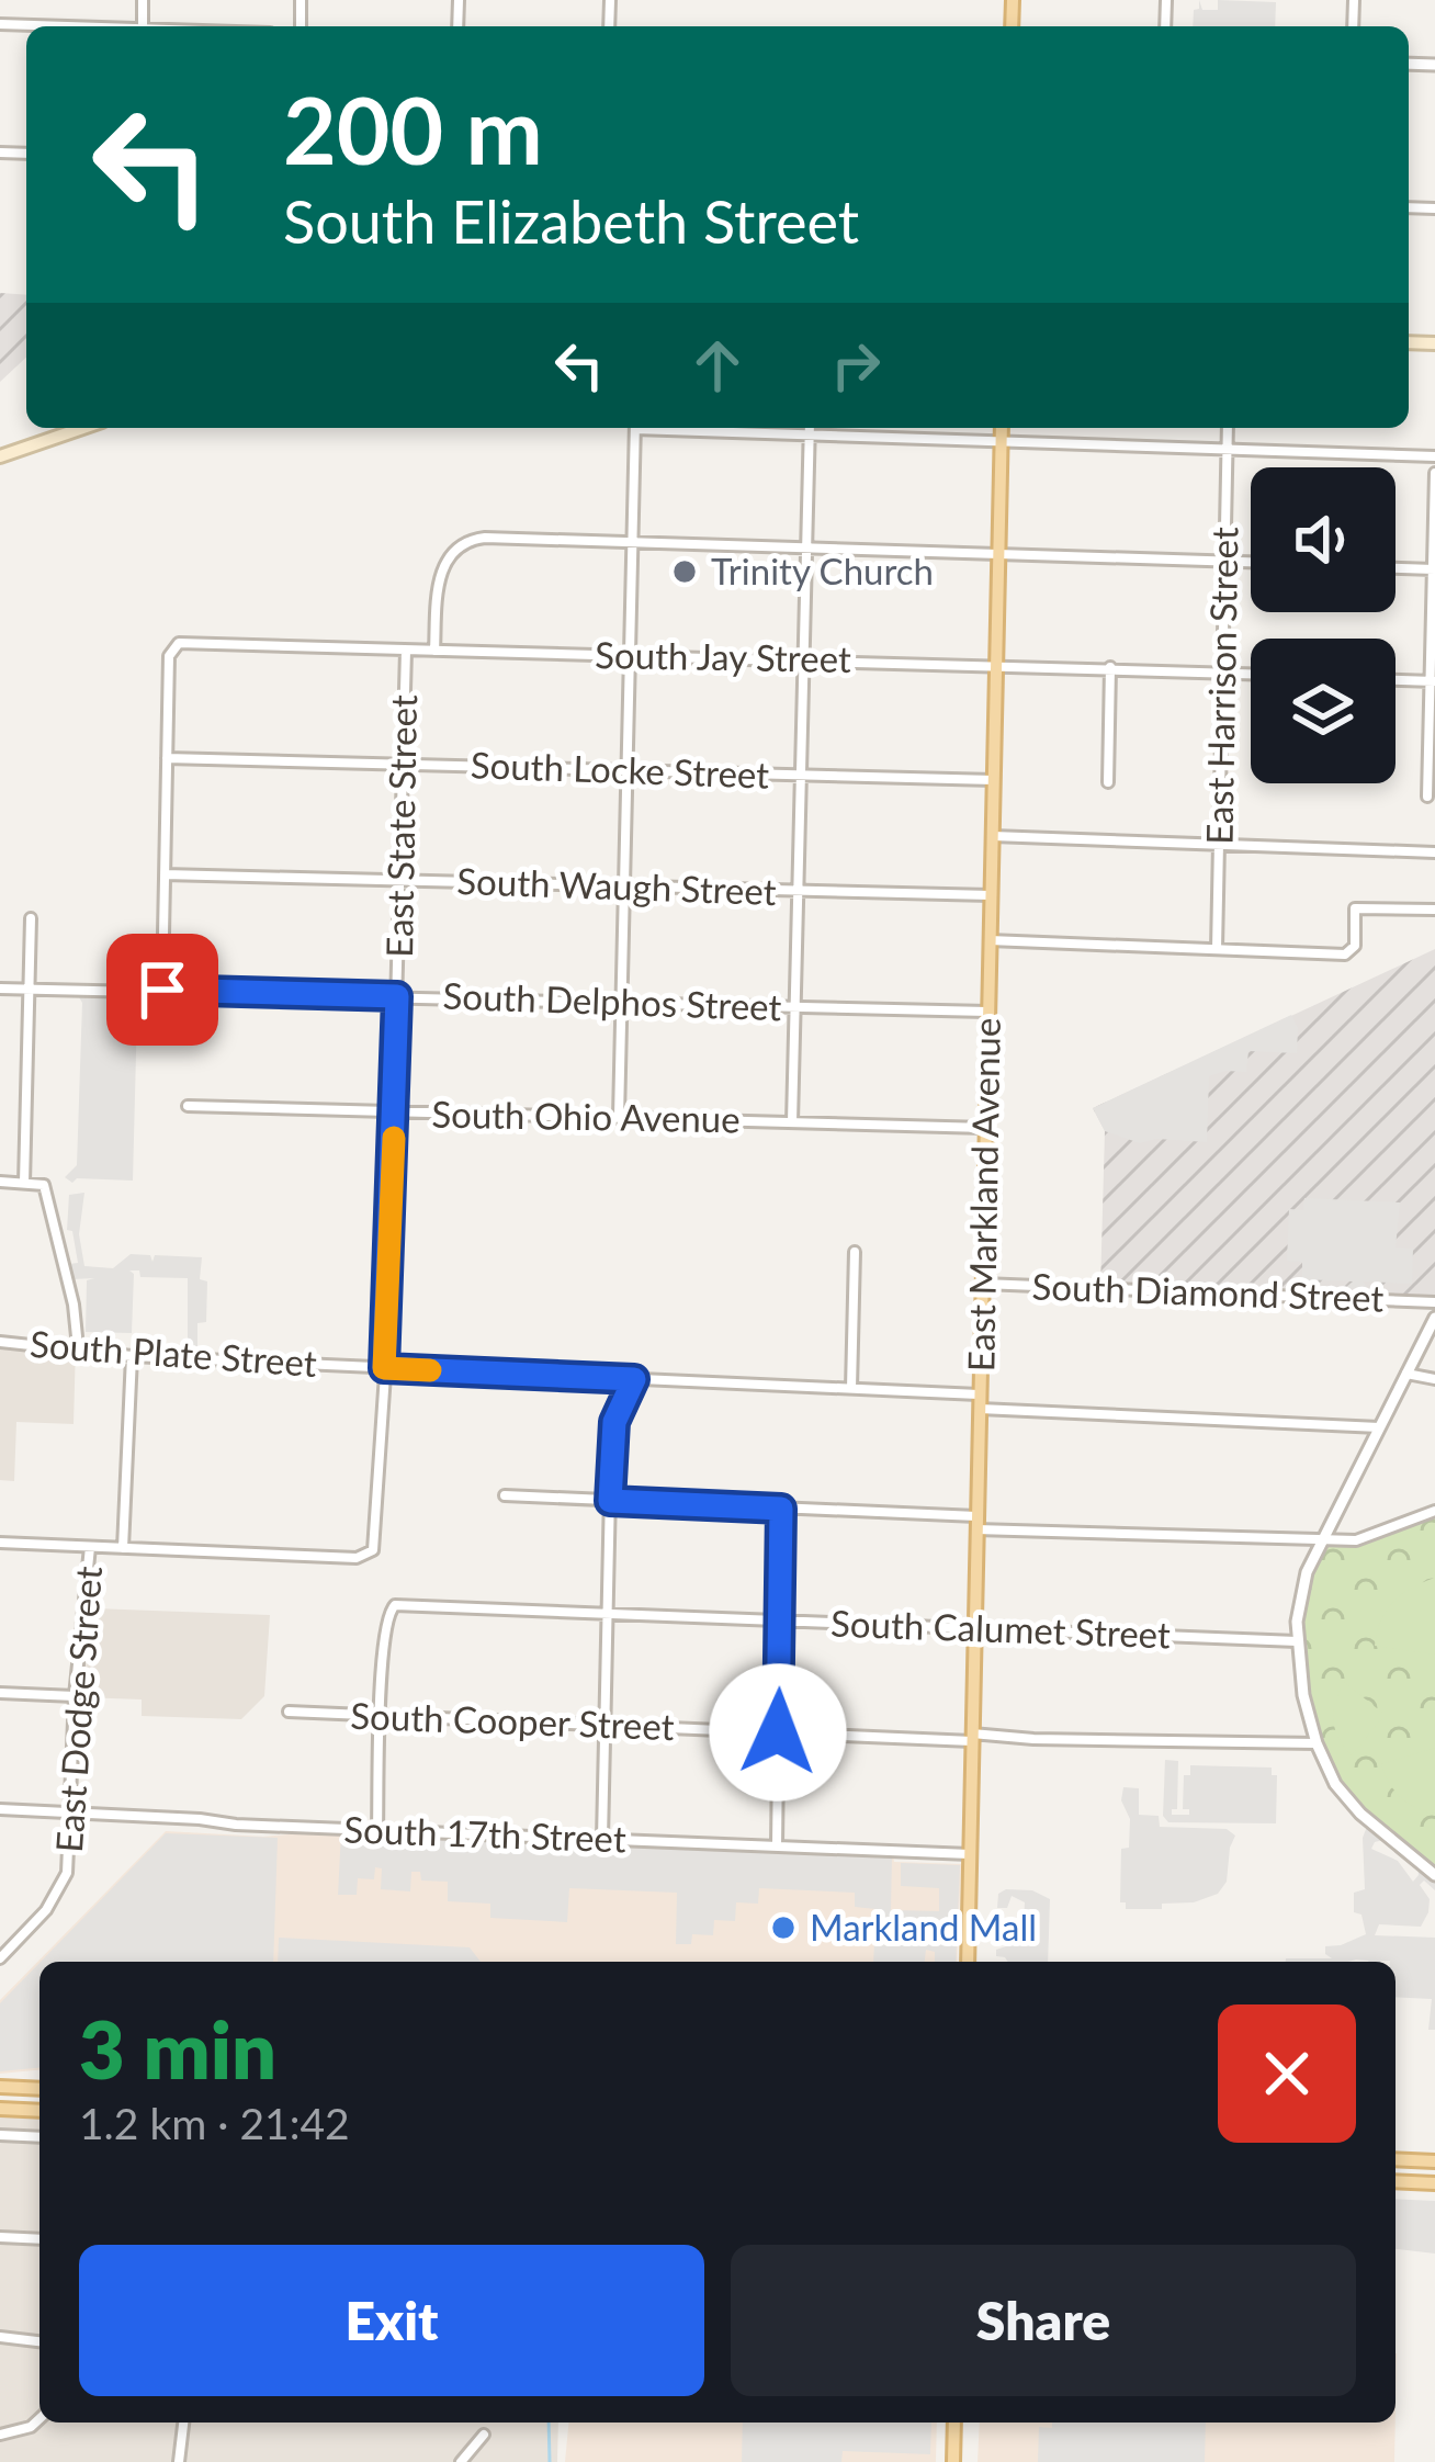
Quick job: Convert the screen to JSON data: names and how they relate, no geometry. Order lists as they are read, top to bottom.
{
  "streets": {
    "main road": ["East Markland Avenue"],
    "street": [
      "South Jay Street",
      "East Harrison Street",
      "South Locke Street",
      "East State Street",
      "South Waugh Street",
      "South Delphos Street",
      "South Ohio Avenue",
      "South Diamond Street",
      "South Plate Street",
      "South Calumet Street",
      "East Dodge Street",
      "South Cooper Street",
      "South 17th Street"
    ]
  },
  "crossings": [
    ["South Jay Street", "East Harrison Street"],
    ["South Jay Street", "South Locke Street"],
    ["South Jay Street", "East State Street"],
    ["South Jay Street", "East Markland Avenue"],
    ["South Locke Street", "East State Street"],
    ["South Locke Street", "East Markland Avenue"],
    ["East State Street", "South Waugh Street"],
    ["East State Street", "South Delphos Street"],
    ["East State Street", "South Ohio Avenue"],
    ["East State Street", "South Plate Street"],
    ["South Waugh Street", "East Markland Avenue"],
    ["South Delphos Street", "East Markland Avenue"],
    ["South Ohio Avenue", "East Markland Avenue"],
    ["East Markland Avenue", "South Diamond Street"],
    ["East Markland Avenue", "South Plate Street"],
    ["East Markland Avenue", "South Calumet Street"],
    ["East Markland Avenue", "South Cooper Street"],
    ["East Markland Avenue", "South 17th Street"],
    ["South Calumet Street", "South Cooper Street"],
    ["East Dodge Street", "South 17th Street"]
  ],
  "places": ["Trinity Church", "Markland Mall"],
  "page": {
    "turn": ["200 m", "South Elizabeth Street"],
    "heading": ["3 min", "1.2 km · 21:42"],
    "buttons": ["Exit", "Share"]
  }
}
